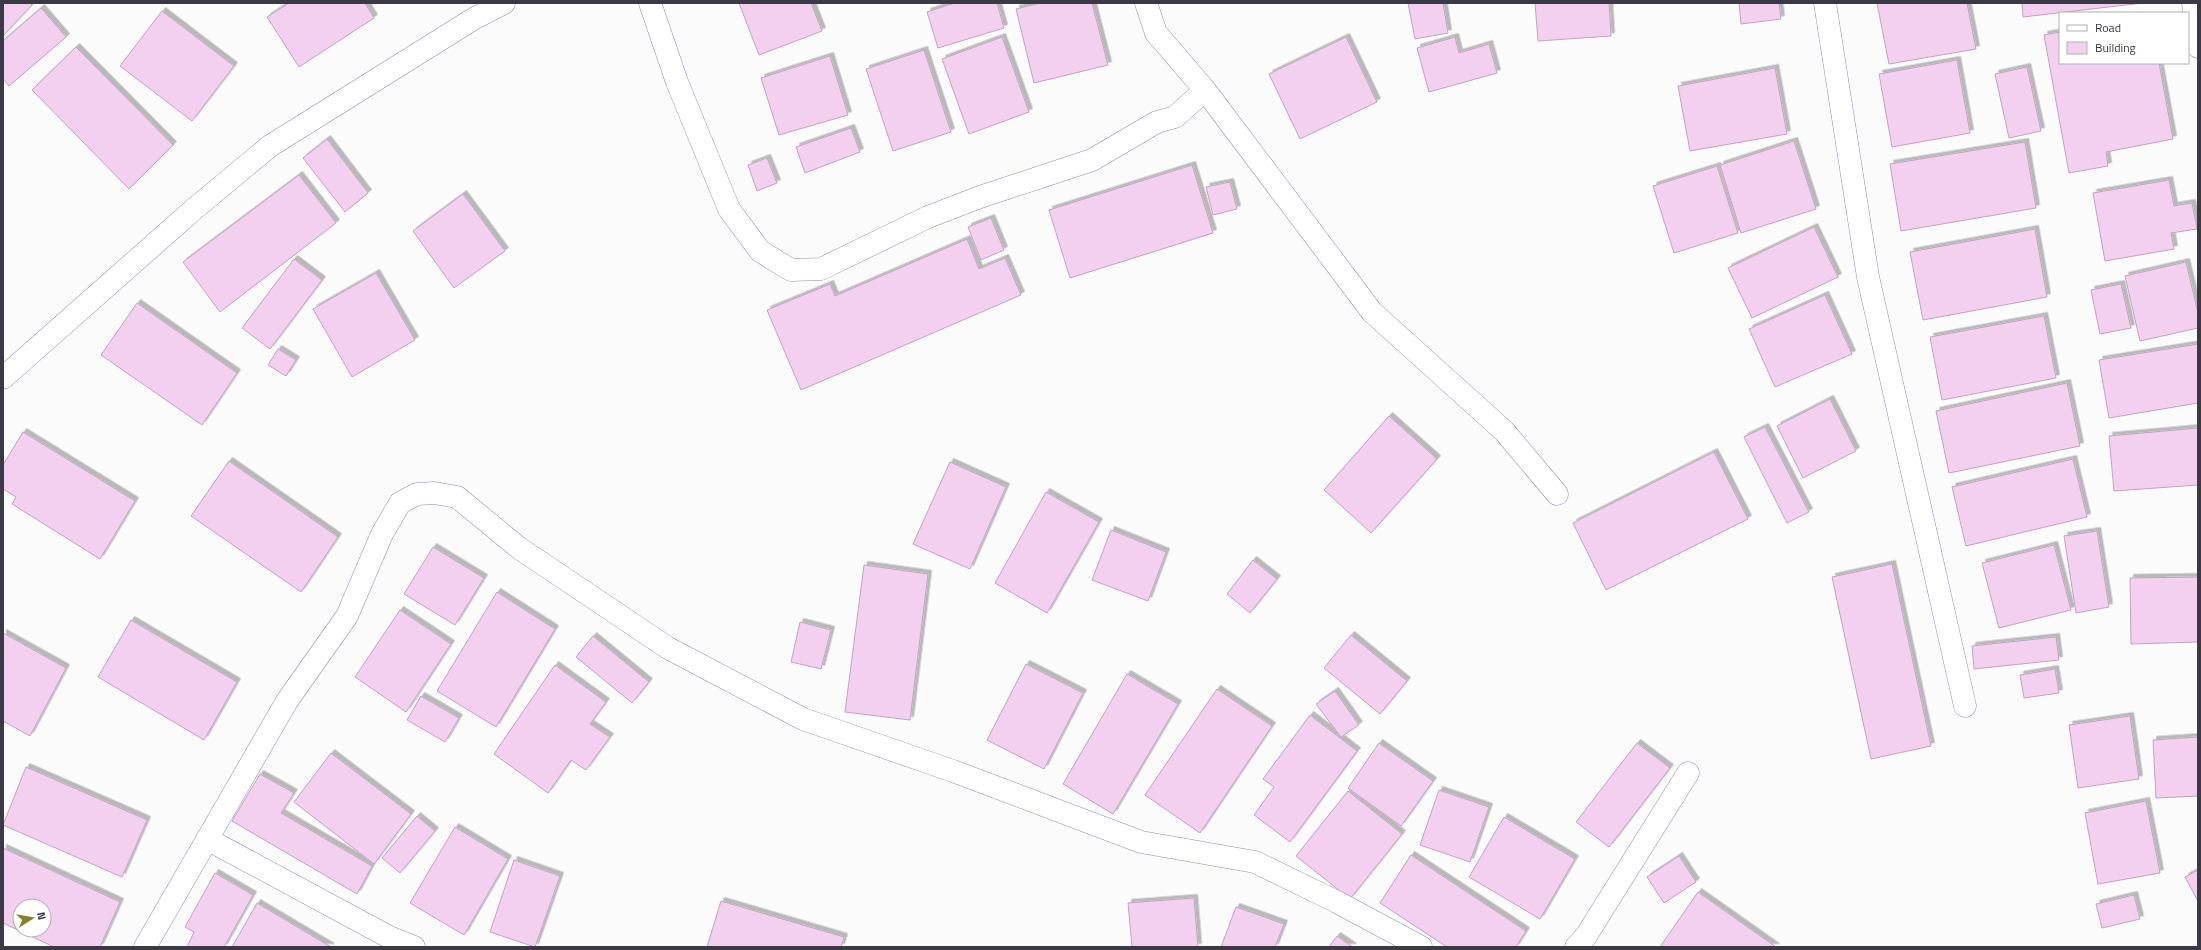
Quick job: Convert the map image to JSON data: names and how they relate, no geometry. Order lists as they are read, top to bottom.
{
  "legend": ["Road", "Building"],
  "north": "right"
}
